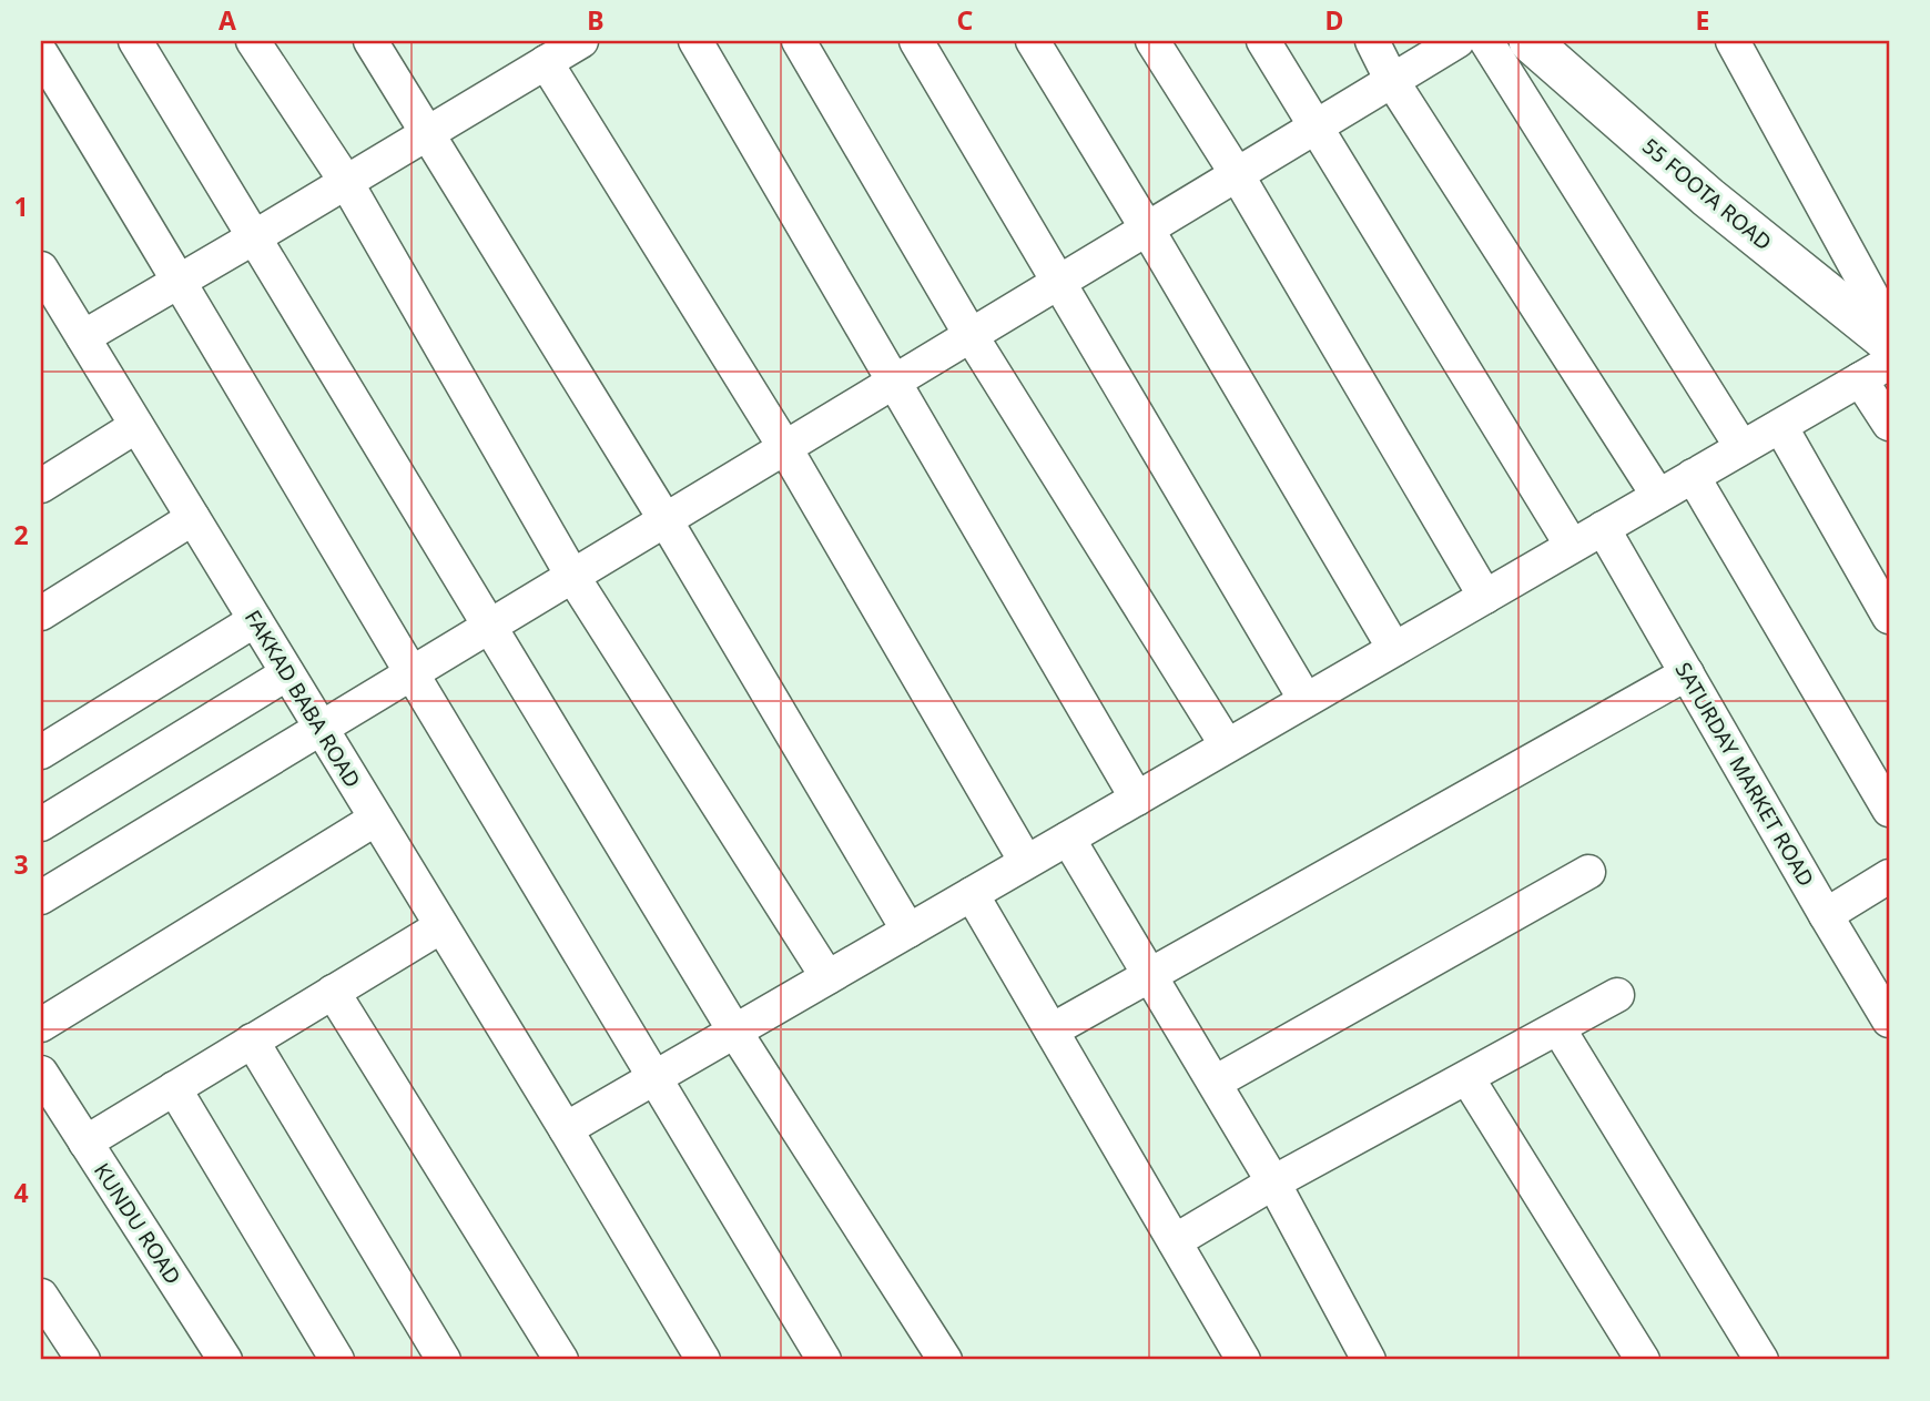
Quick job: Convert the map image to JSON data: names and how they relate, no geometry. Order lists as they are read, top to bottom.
{
  "streets": {
    "street": [
      "55 FOOTA ROAD",
      "FAKKAD BABA ROAD",
      "SATURDAY MARKET ROAD",
      "KUNDU ROAD"
    ]
  },
  "grid": {
    "columns": [
      "A",
      "B",
      "C",
      "D",
      "E"
    ],
    "rows": [
      "1",
      "2",
      "3",
      "4"
    ]
  }
}
